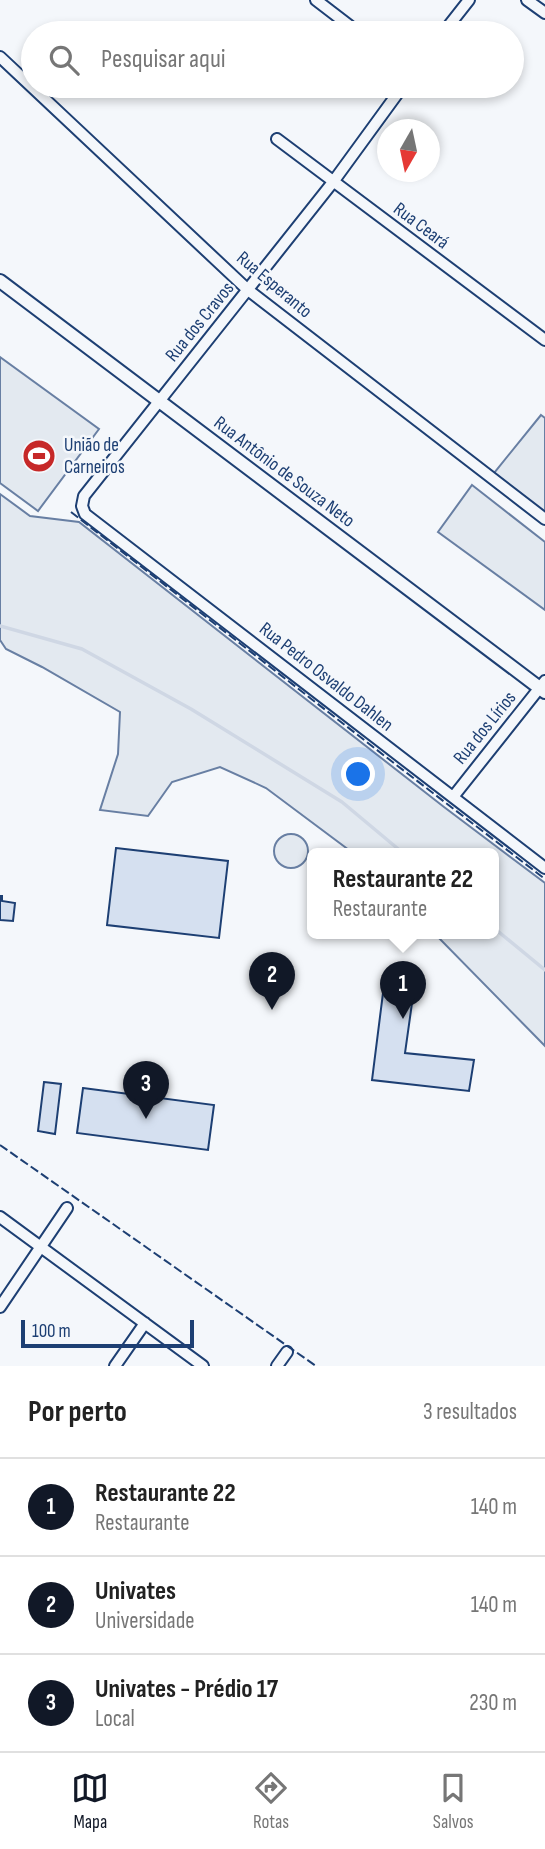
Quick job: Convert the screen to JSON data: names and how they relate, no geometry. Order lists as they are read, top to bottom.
{
  "streets": {
    "street": [
      "Rua Ceará",
      "Rua Esperanto",
      "Rua dos Cravos",
      "Rua Antônio de Souza Neto",
      "Rua Pedro Osvaldo Dahlen",
      "Rua dos Lírios"
    ]
  },
  "crossings": [
    ["Rua Ceará", "Rua dos Cravos"],
    ["Rua Esperanto", "Rua dos Cravos"],
    ["Rua dos Cravos", "Rua Antônio de Souza Neto"],
    ["Rua dos Cravos", "Rua Pedro Osvaldo Dahlen"],
    ["Rua Antônio de Souza Neto", "Rua dos Lírios"],
    ["Rua Pedro Osvaldo Dahlen", "Rua dos Lírios"]
  ],
  "places": {
    "sports": ["União de Carneiros"]
  },
  "scale_bar": "100 m",
  "north": "bottom",
  "page": {
    "search": "Pesquisar aqui",
    "popup": ["Restaurante 22", "Restaurante"],
    "pins": ["2", "1", "3"],
    "scale": "100 m",
    "heading": ["Por perto", "3 resultados"],
    "list": [
      {
        "mark": "1",
        "name": "Restaurante 22",
        "note": "Restaurante",
        "value": "140 m"
      },
      {
        "mark": "2",
        "name": "Univates",
        "note": "Universidade",
        "value": "140 m"
      },
      {
        "mark": "3",
        "name": "Univates - Prédio 17",
        "note": "Local",
        "value": "230 m"
      }
    ],
    "nav": ["Mapa", "Rotas", "Salvos"]
  }
}
